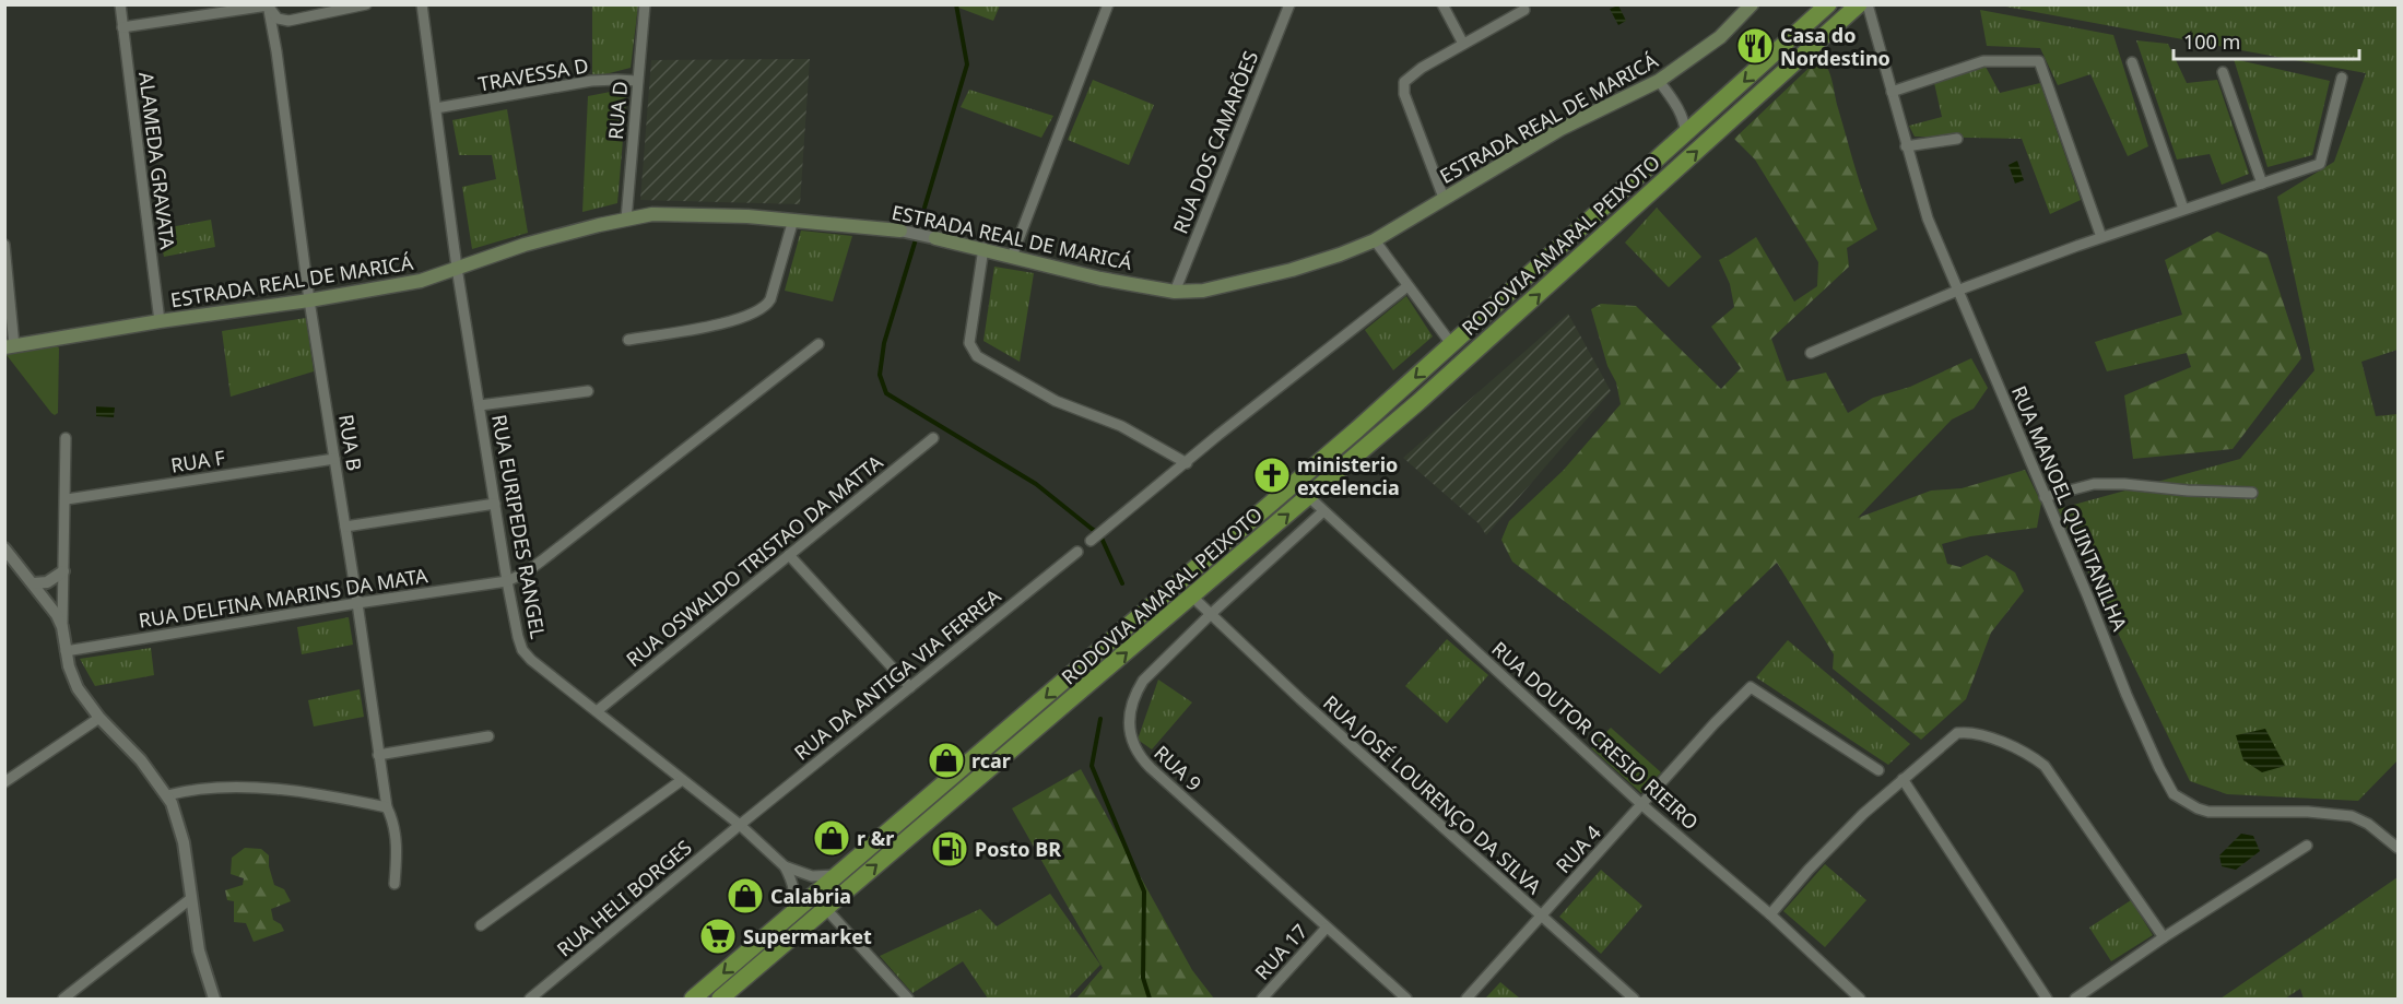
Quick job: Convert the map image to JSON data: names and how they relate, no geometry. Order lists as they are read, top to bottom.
{
  "streets": {
    "highway": ["RODOVIA AMARAL PEIXOTO"],
    "main road": ["ESTRADA REAL DE MARICÁ"],
    "street": [
      "TRAVESSA D",
      "RUA D",
      "RUA DOS CAMARÕES",
      "ALAMEDA GRAVATA",
      "RUA B",
      "RUA F",
      "RUA MANOEL QUINTANILHA",
      "RUA EURIPEDES RANGEL",
      "RUA OSWALDO TRISTAO DA MATTA",
      "RUA DELFINA MARINS DA MATA",
      "RUA DA ANTIGA VIA FERREA",
      "RUA DOUTOR CRESIO RIEIRO",
      "RUA 9",
      "RUA JOSÉ LOURENÇO DA SILVA",
      "RUA 4",
      "RUA HELI BORGES",
      "RUA 17"
    ]
  },
  "crossings": [
    ["TRAVESSA D", "RUA D"],
    ["TRAVESSA D", "RUA EURIPEDES RANGEL"],
    ["RUA D", "ESTRADA REAL DE MARICÁ"],
    ["ESTRADA REAL DE MARICÁ", "RUA DOS CAMARÕES"],
    ["ESTRADA REAL DE MARICÁ", "ALAMEDA GRAVATA"],
    ["ESTRADA REAL DE MARICÁ", "RUA B"],
    ["ESTRADA REAL DE MARICÁ", "RUA EURIPEDES RANGEL"],
    ["RODOVIA AMARAL PEIXOTO", "RUA EURIPEDES RANGEL"],
    ["RODOVIA AMARAL PEIXOTO", "RUA DOUTOR CRESIO RIEIRO"],
    ["RODOVIA AMARAL PEIXOTO", "RUA JOSÉ LOURENÇO DA SILVA"],
    ["RUA B", "RUA F"],
    ["RUA B", "RUA DELFINA MARINS DA MATA"],
    ["RUA EURIPEDES RANGEL", "RUA OSWALDO TRISTAO DA MATTA"],
    ["RUA EURIPEDES RANGEL", "RUA DELFINA MARINS DA MATA"],
    ["RUA EURIPEDES RANGEL", "RUA DA ANTIGA VIA FERREA"],
    ["RUA EURIPEDES RANGEL", "RUA HELI BORGES"],
    ["RUA DA ANTIGA VIA FERREA", "RUA HELI BORGES"],
    ["RUA DOUTOR CRESIO RIEIRO", "RUA 9"],
    ["RUA DOUTOR CRESIO RIEIRO", "RUA 4"],
    ["RUA 9", "RUA JOSÉ LOURENÇO DA SILVA"],
    ["RUA 9", "RUA 17"],
    ["RUA JOSÉ LOURENÇO DA SILVA", "RUA 4"]
  ],
  "places": {
    "restaurant": ["Casa do Nordestino"],
    "church": ["ministerio excelencia"],
    "shop": ["rcar", "r &r", "Calabria"],
    "fuel station": ["Posto BR"],
    "supermarket": ["Supermarket"]
  },
  "scale_bar": "100 m"
}
